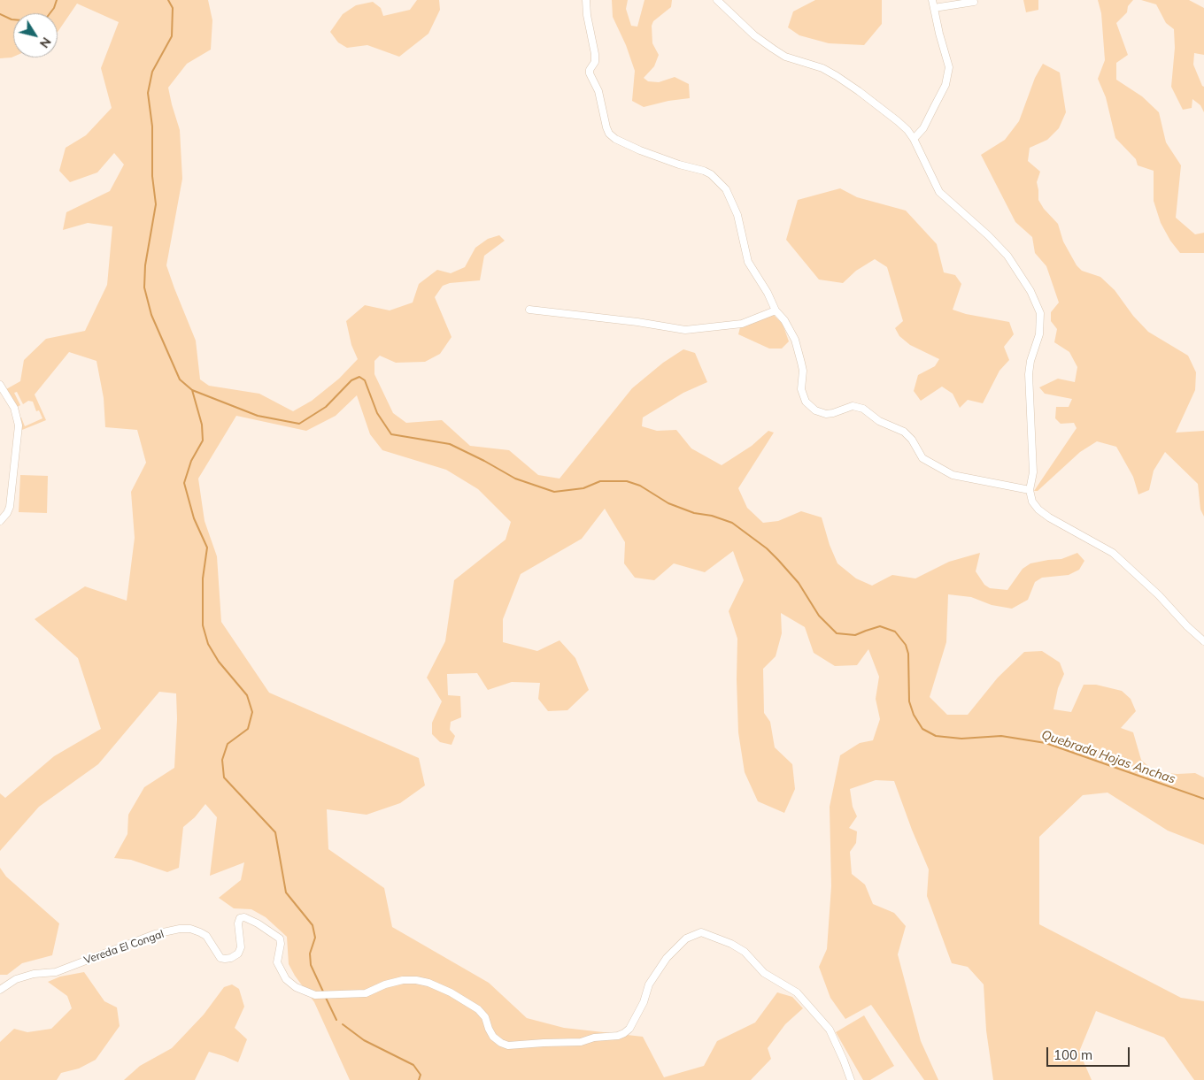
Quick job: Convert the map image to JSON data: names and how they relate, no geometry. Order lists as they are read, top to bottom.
{
  "streets": {
    "street": ["Vereda El Congal"]
  },
  "water": ["Quebrada Hojas Anchas"],
  "scale_bar": "100 m",
  "north": "bottom right"
}
